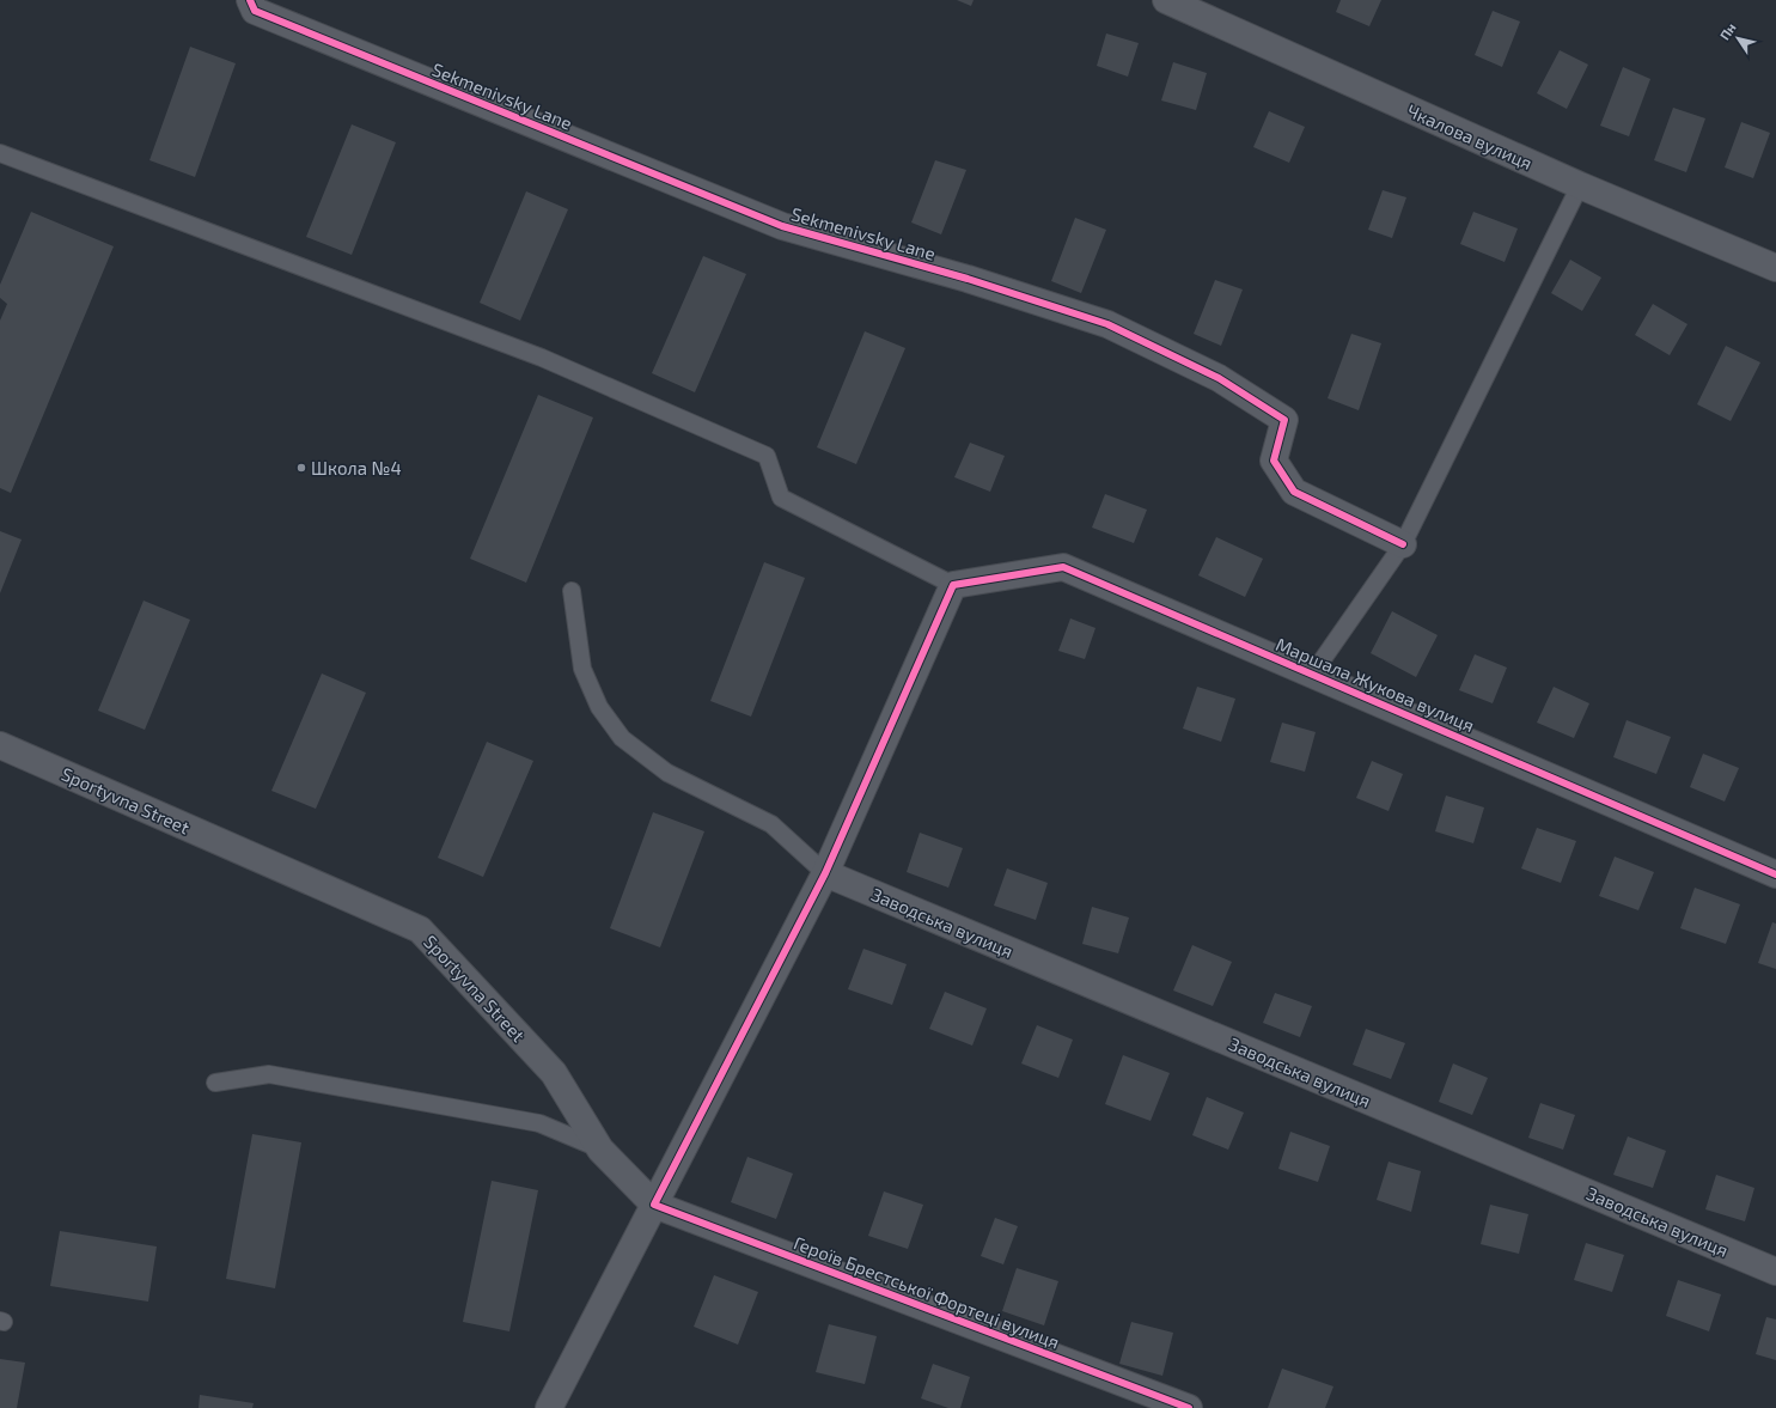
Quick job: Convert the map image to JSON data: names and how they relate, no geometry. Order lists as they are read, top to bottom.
{
  "streets": {
    "street": [
      "Sekmenivsky Lane",
      "Чкалова вулиця",
      "Маршала Жукова вулиця",
      "Sportyvna Street",
      "Заводська вулиця",
      "Героїв Брестської Фортеці вулиця"
    ]
  },
  "crossings": [
    ["Sportyvna Street", "Героїв Брестської Фортеці вулиця"]
  ],
  "places": ["Школа №4"],
  "north": "top left"
}
